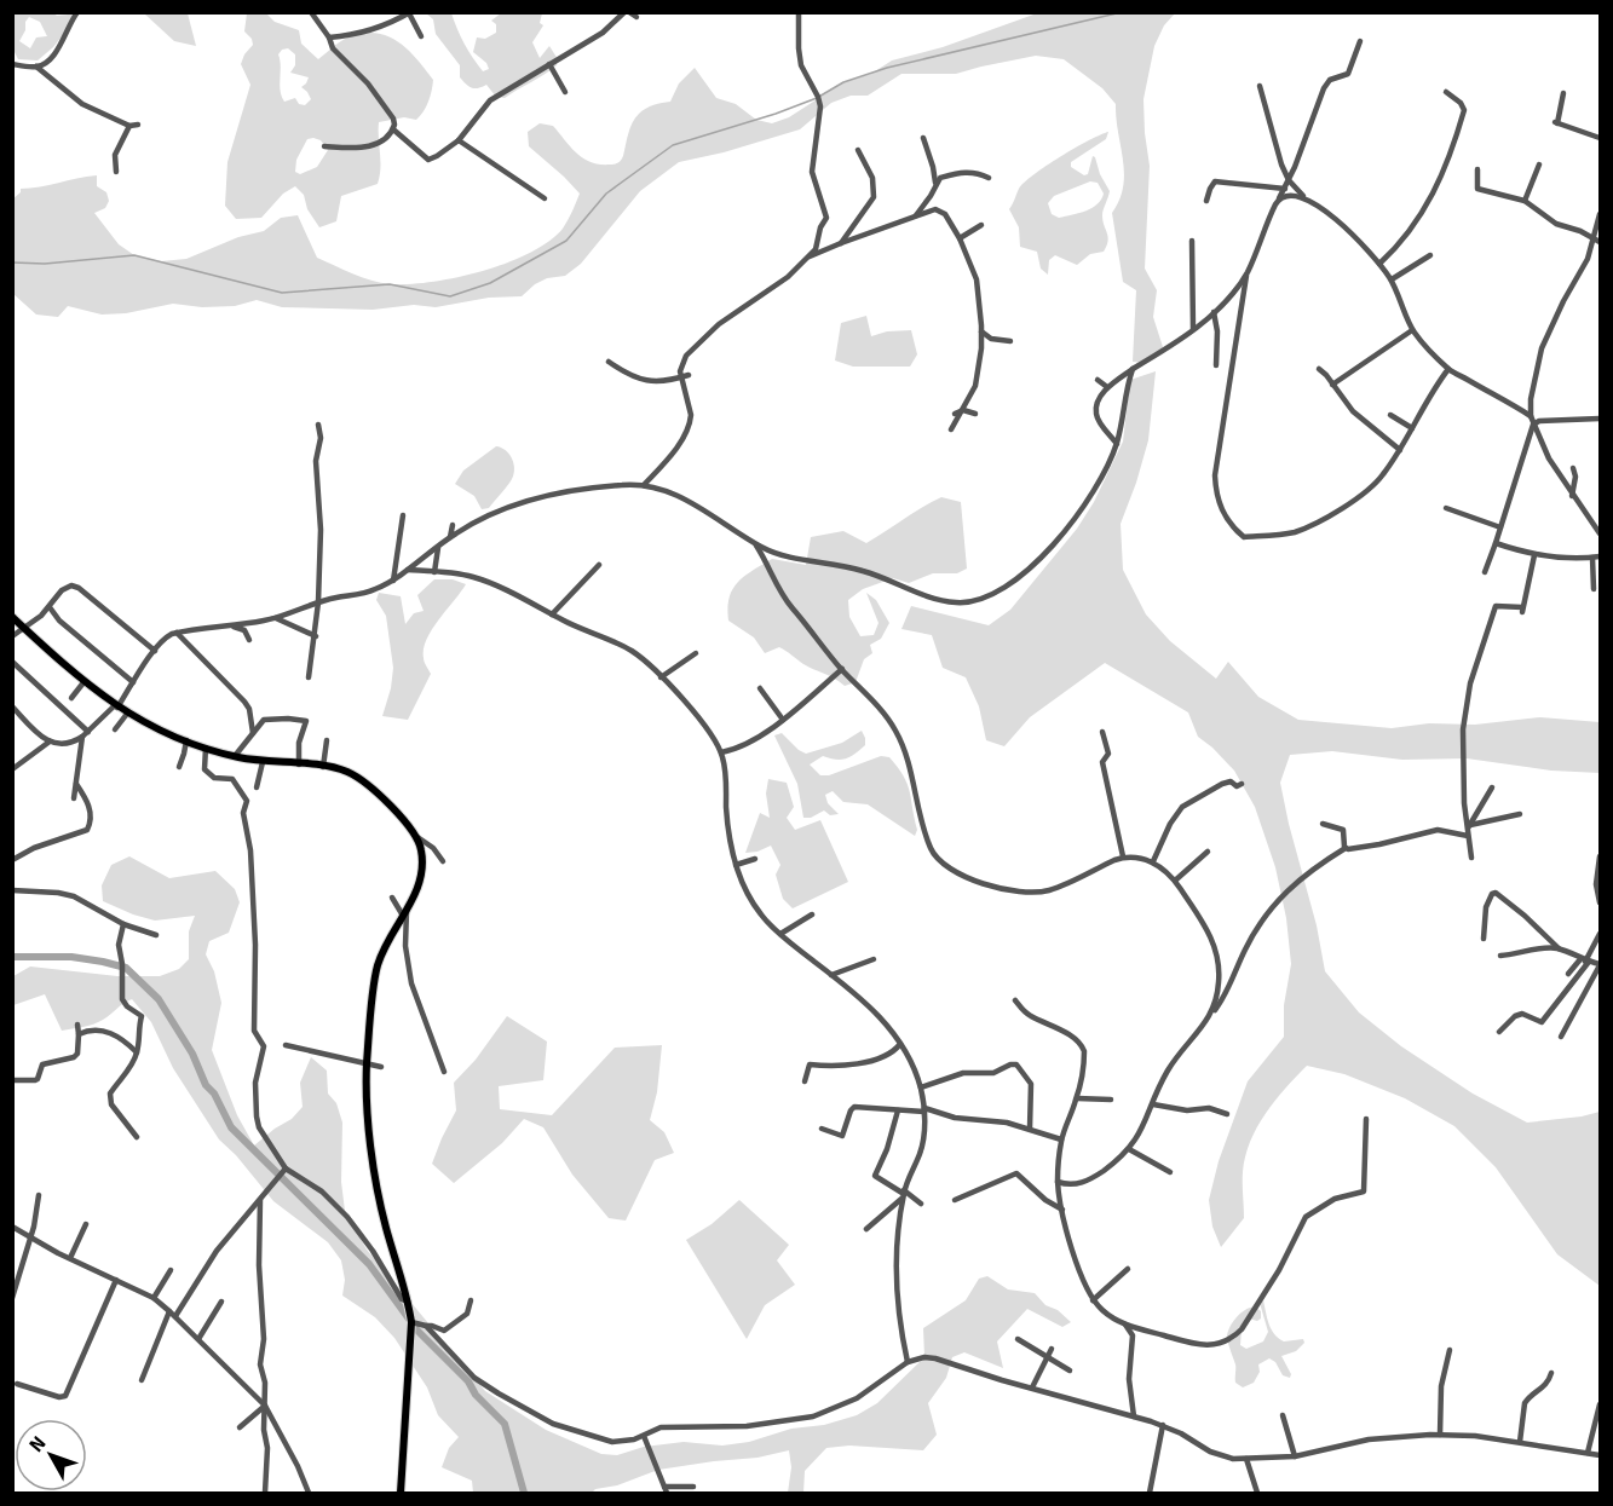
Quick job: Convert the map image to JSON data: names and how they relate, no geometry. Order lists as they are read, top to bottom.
{
  "north": "top left"
}
